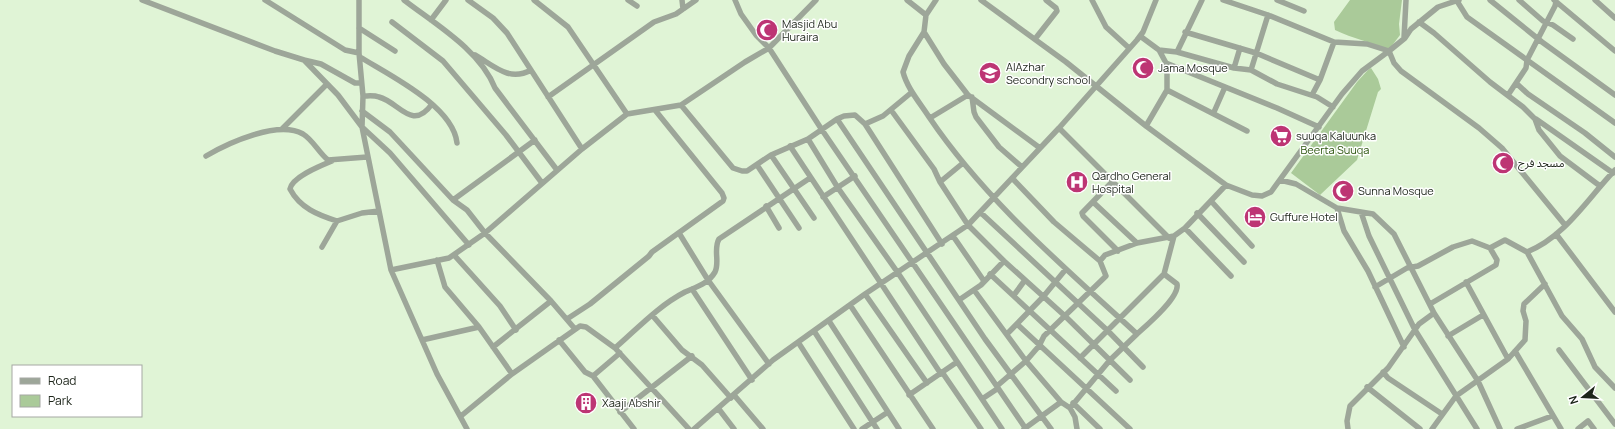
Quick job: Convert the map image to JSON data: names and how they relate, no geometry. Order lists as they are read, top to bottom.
{
  "parks": ["Beerta Suuqa"],
  "places": {
    "mosque": [
      "Masjid Abu Huraira",
      "Jama Mosque",
      "مسجد فرح",
      "Sunna Mosque"
    ],
    "school or university": ["AlAzhar Secondry school"],
    "supermarket": ["suuqa Kaluunka"],
    "hospital": ["Qardho General Hospital"],
    "hotel": ["Guffure Hotel"],
    "building": ["Xaaji Abshir"]
  },
  "legend": ["Road", "Park"],
  "north": "left"
}
